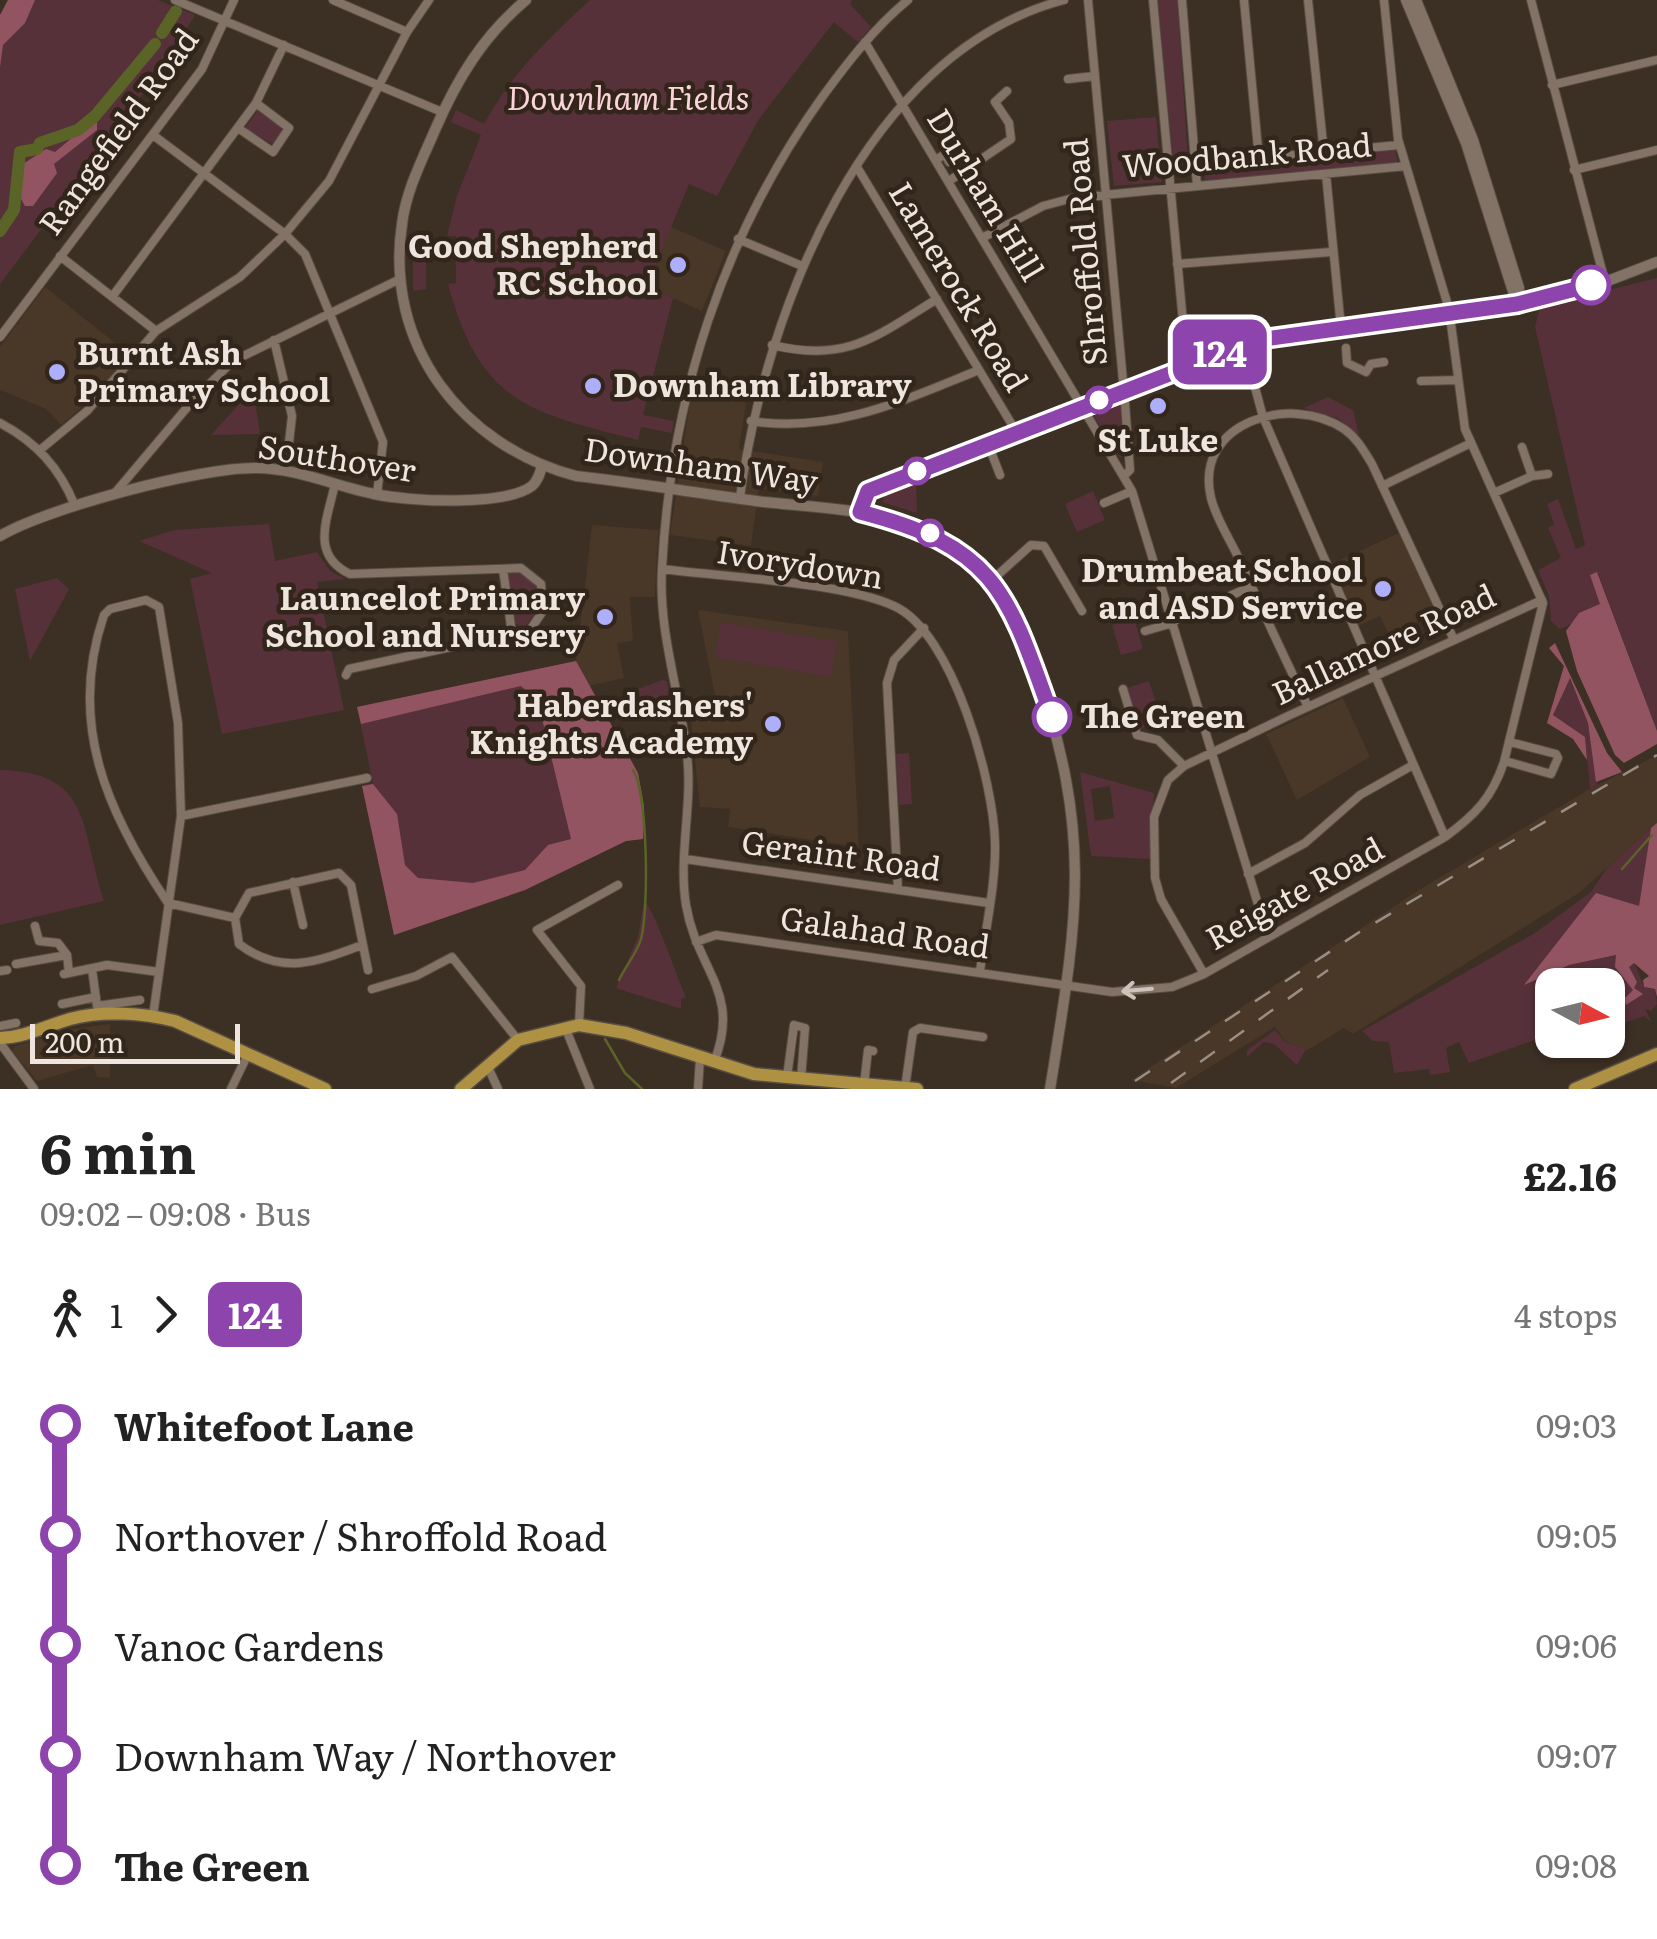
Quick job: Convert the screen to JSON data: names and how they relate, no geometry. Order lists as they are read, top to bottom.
{
  "streets": {
    "street": [
      "Rangefield Road",
      "Woodbank Road",
      "Durham Hill",
      "Shroffold Road",
      "Lamerock Road",
      "Southover",
      "Downham Way",
      "Ivorydown",
      "Ballamore Road",
      "Geraint Road",
      "Reigate Road",
      "Galahad Road"
    ]
  },
  "crossings": [
    ["Woodbank Road", "Durham Hill"],
    ["Woodbank Road", "Shroffold Road"],
    ["Durham Hill", "Shroffold Road"],
    ["Southover", "Downham Way"],
    ["Downham Way", "Reigate Road"],
    ["Downham Way", "Galahad Road"],
    ["Ivorydown", "Geraint Road"],
    ["Ivorydown", "Galahad Road"],
    ["Ballamore Road", "Reigate Road"],
    ["Reigate Road", "Galahad Road"]
  ],
  "parks": ["Downham Fields"],
  "places": [
    "Good Shepherd RC School",
    "Burnt Ash Primary School",
    "Downham Library",
    "St Luke",
    "Drumbeat School and ASD Service",
    "Launcelot Primary School and Nursery",
    "The Green",
    "Haberdashers' Knights Academy"
  ],
  "lines": ["bus line 124"],
  "scale_bar": "200 m",
  "north": "right",
  "page": {
    "on_map": "124",
    "scale": "200 m",
    "heading": ["6 min", "09:02 – 09:08 · Bus", "£2.16"],
    "legs": ["1", "124", "4 stops"],
    "list": [
      {
        "name": "Whitefoot Lane",
        "value": "09:03"
      },
      {
        "name": "Northover / Shroffold Road",
        "value": "09:05"
      },
      {
        "name": "Vanoc Gardens",
        "value": "09:06"
      },
      {
        "name": "Downham Way / Northover",
        "value": "09:07"
      },
      {
        "name": "The Green",
        "value": "09:08"
      }
    ]
  }
}
